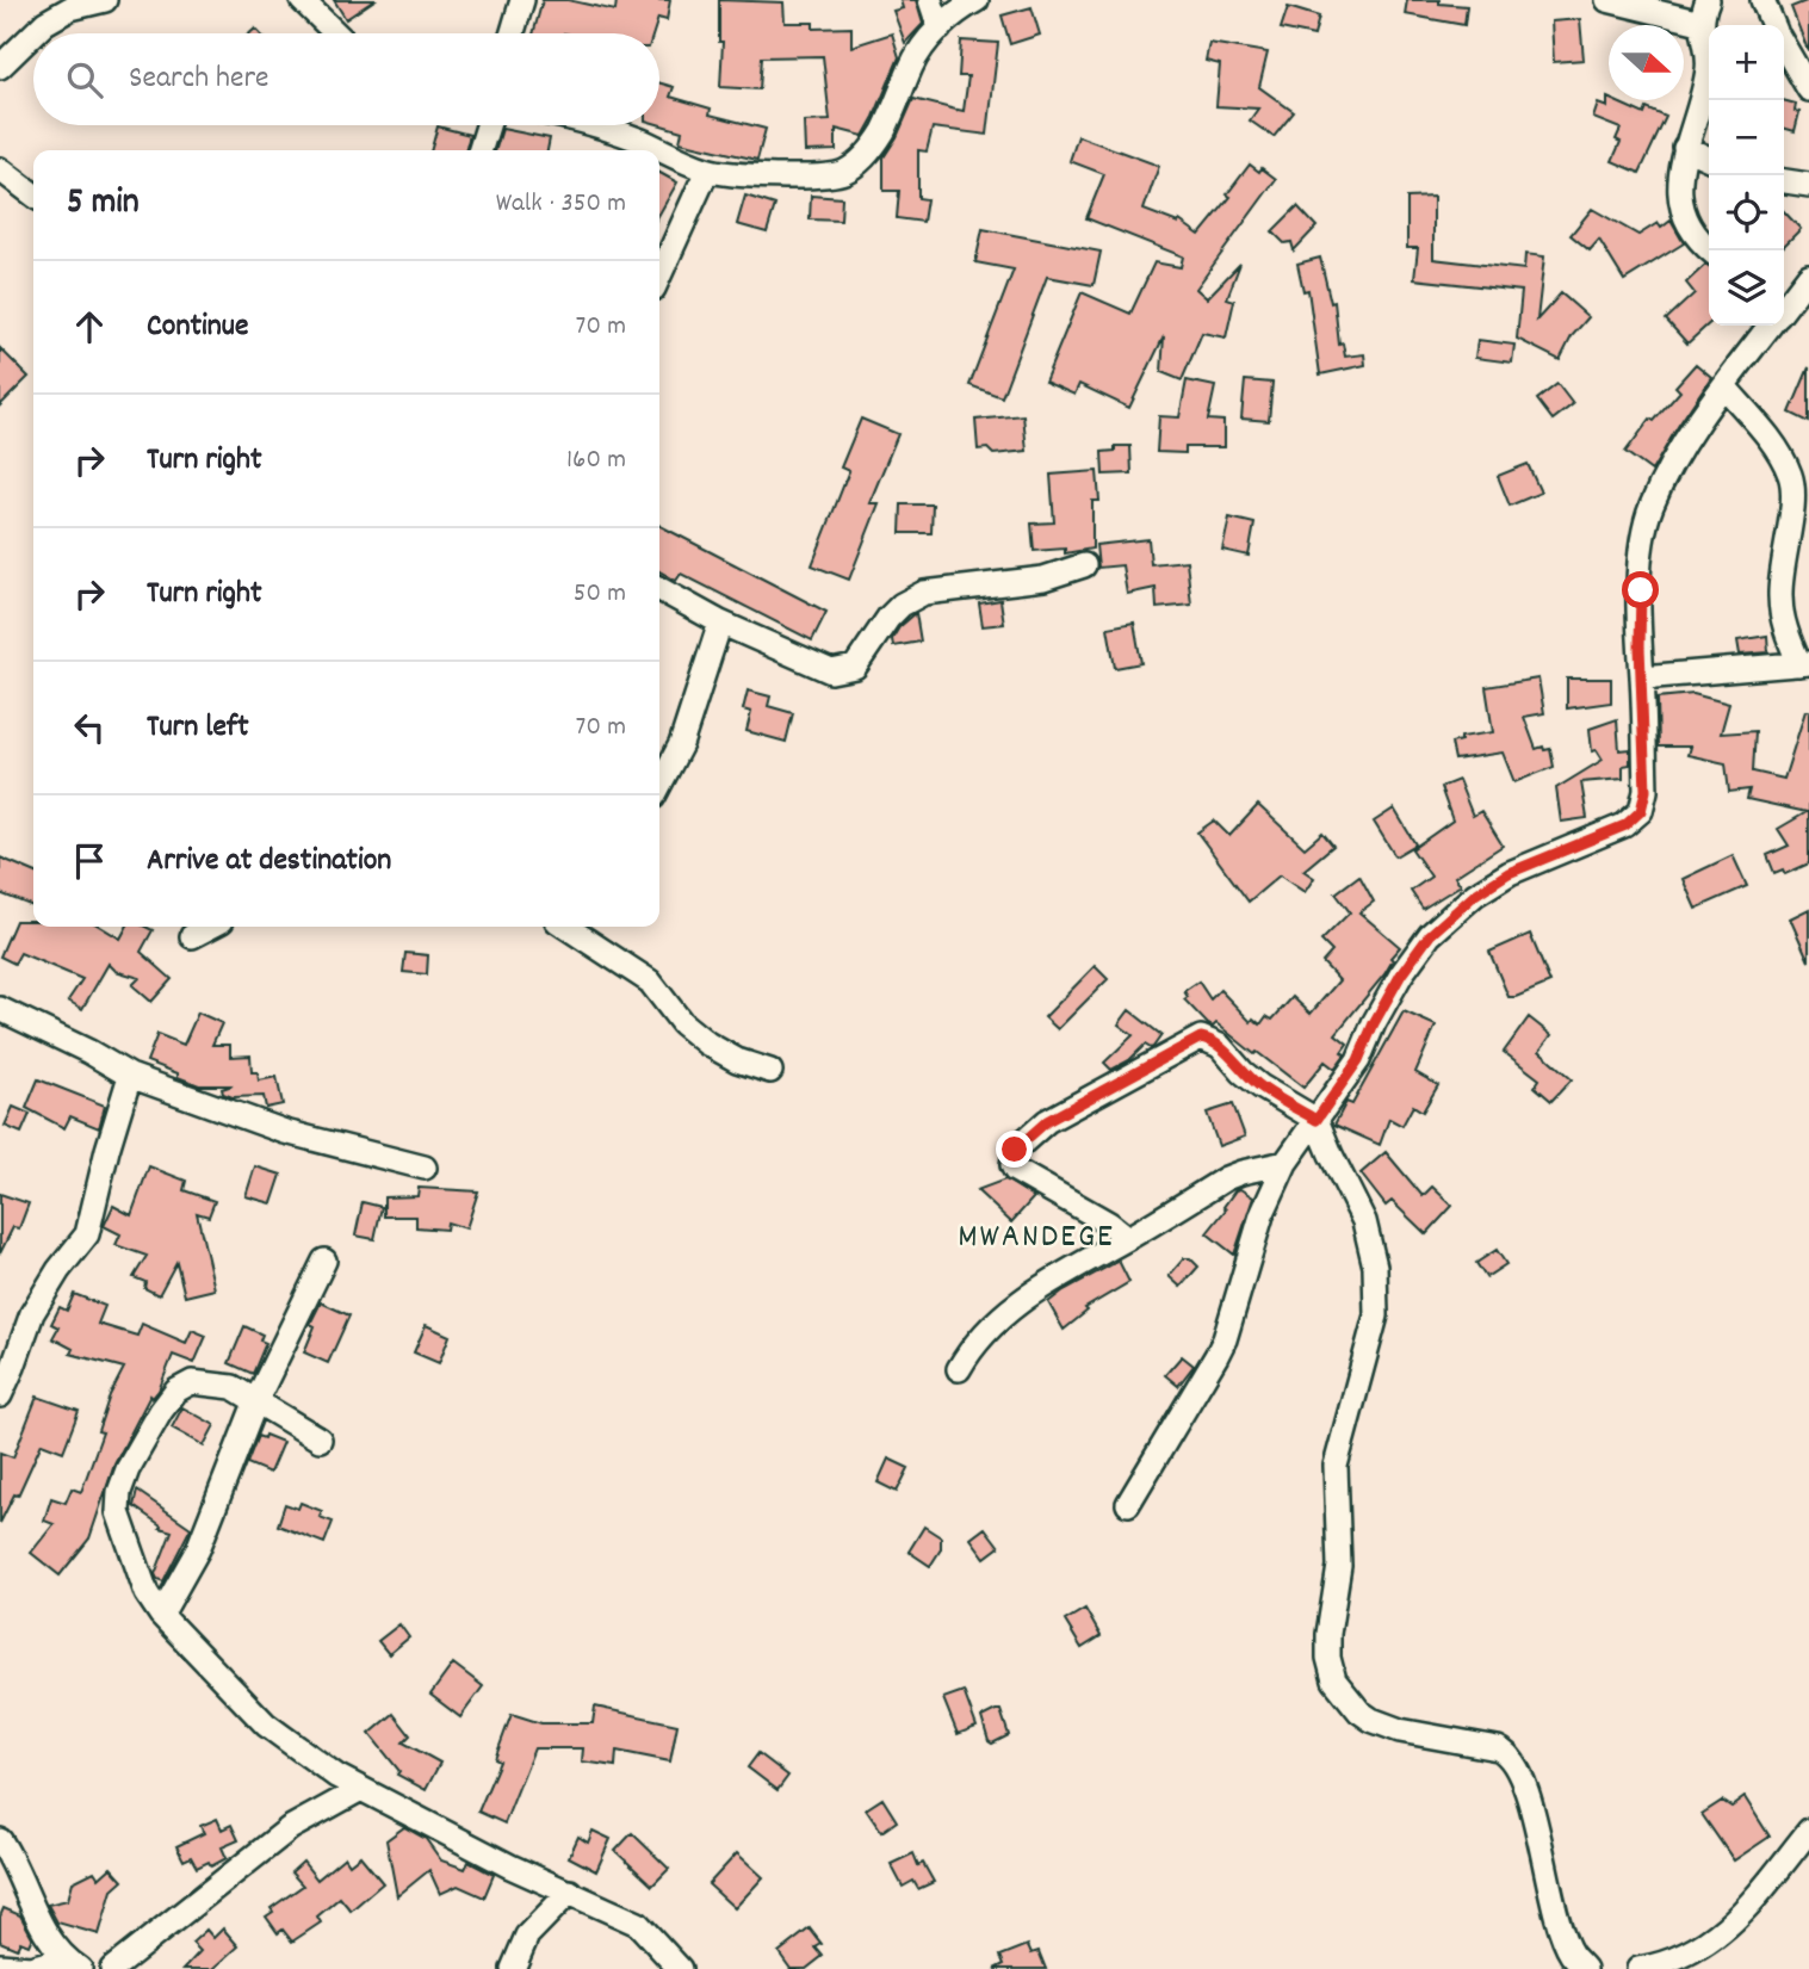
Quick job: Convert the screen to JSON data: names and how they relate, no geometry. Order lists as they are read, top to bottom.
{
  "districts": ["MWANDEGE"],
  "north": "right",
  "page": {
    "map_buttons": ["+", "−"],
    "search": "Search here",
    "heading": ["5 min", "Walk · 350 m"],
    "list": [
      ["Continue", "70 m"],
      ["Turn right", "160 m"],
      ["Turn right", "50 m"],
      ["Turn left", "70 m"],
      "Arrive at destination"
    ]
  }
}
